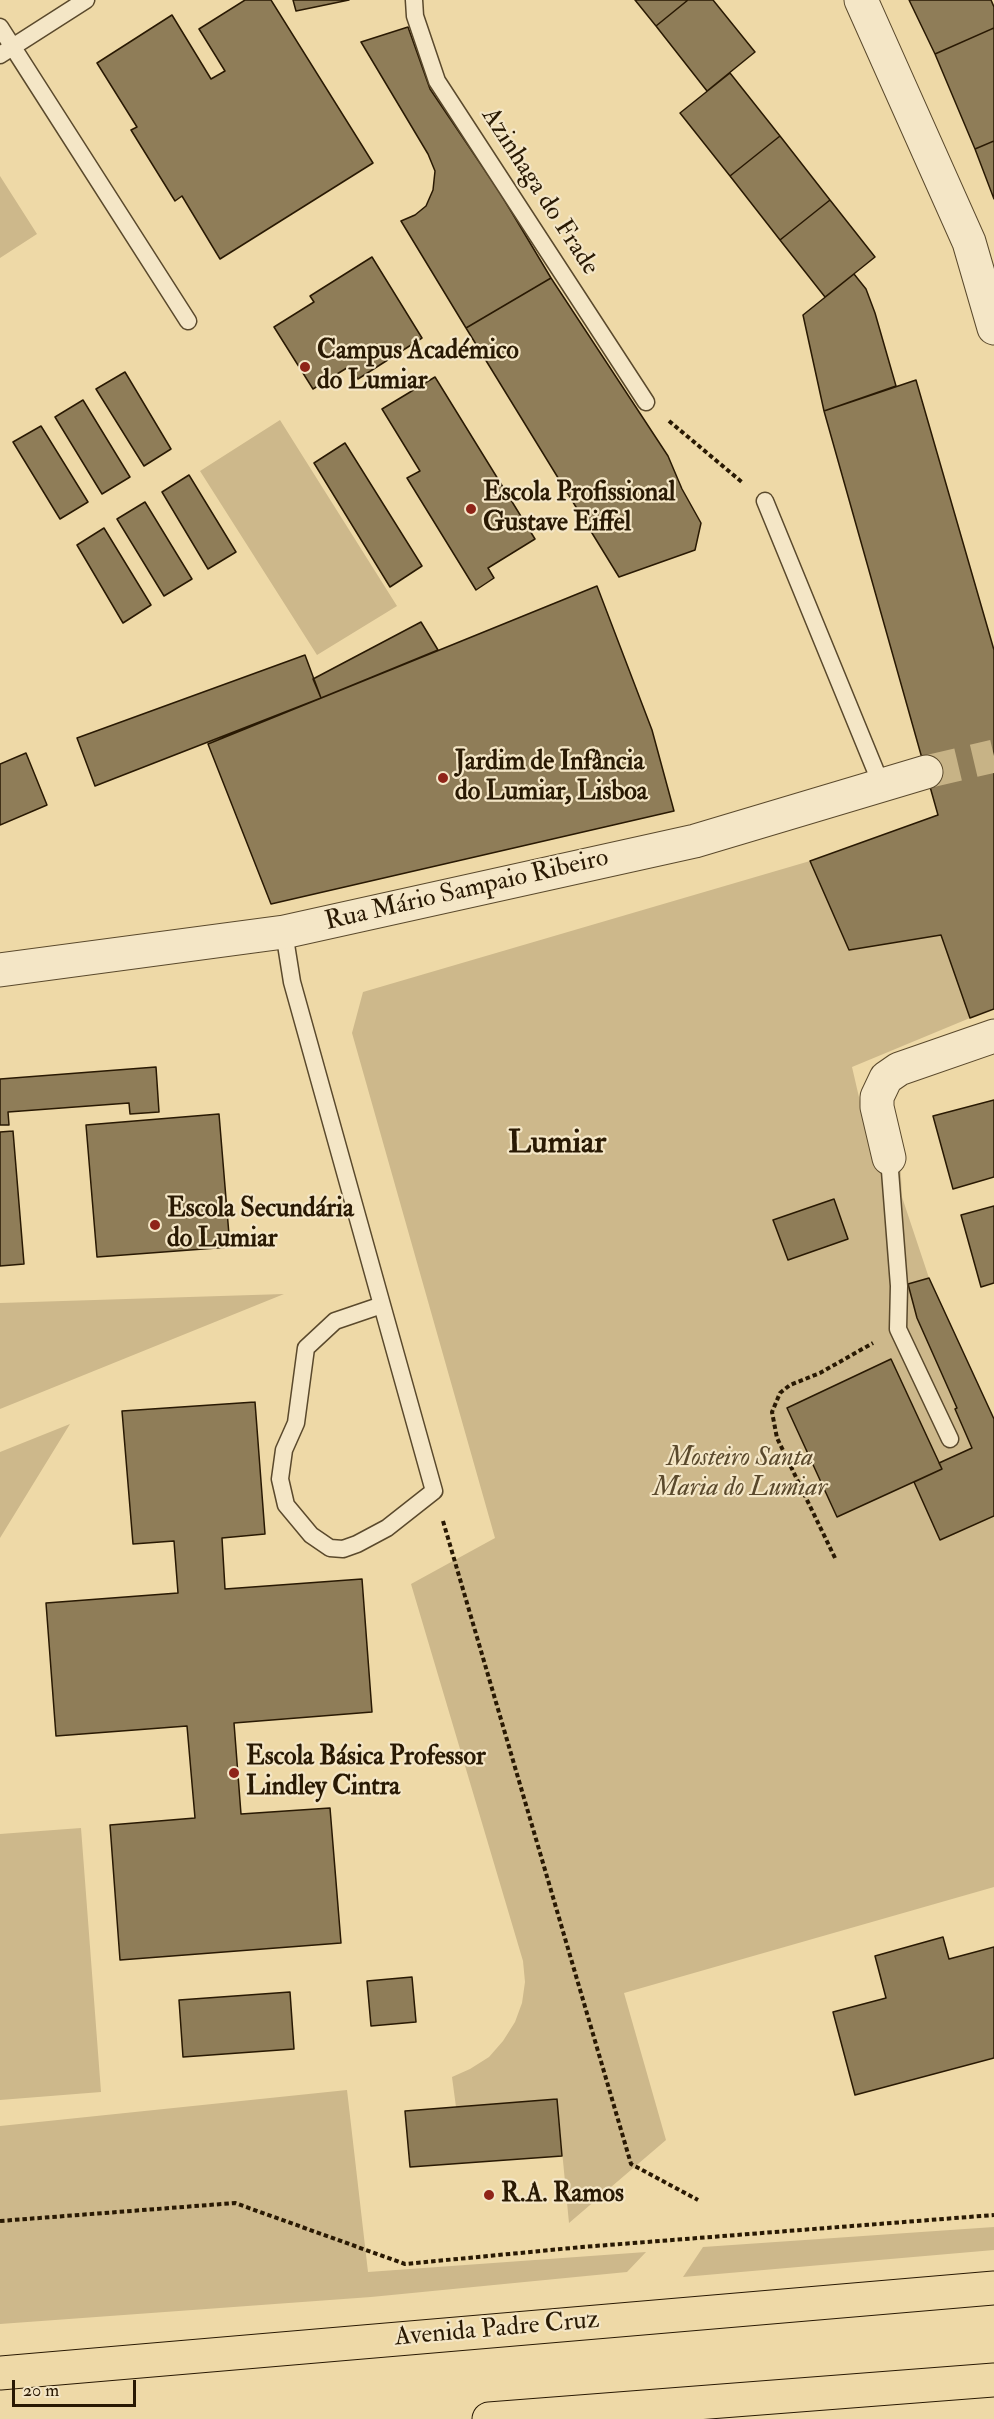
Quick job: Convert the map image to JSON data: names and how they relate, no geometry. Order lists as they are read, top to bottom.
{
  "streets": {
    "highway": ["Avenida Padre Cruz"],
    "street": ["Rua Mário Sampaio Ribeiro"],
    "lane": ["Azinhaga do Frade"]
  },
  "districts": ["Lumiar"],
  "parks": ["Mosteiro Santa Maria do Lumiar"],
  "places": [
    "Campus Académico do Lumiar",
    "Escola Profissional Gustave Eiffel",
    "Jardim de Infância do Lumiar, Lisboa",
    "Escola Secundária do Lumiar",
    "Escola Básica Professor Lindley Cintra",
    "R.A. Ramos"
  ],
  "scale_bar": "20 m"
}
